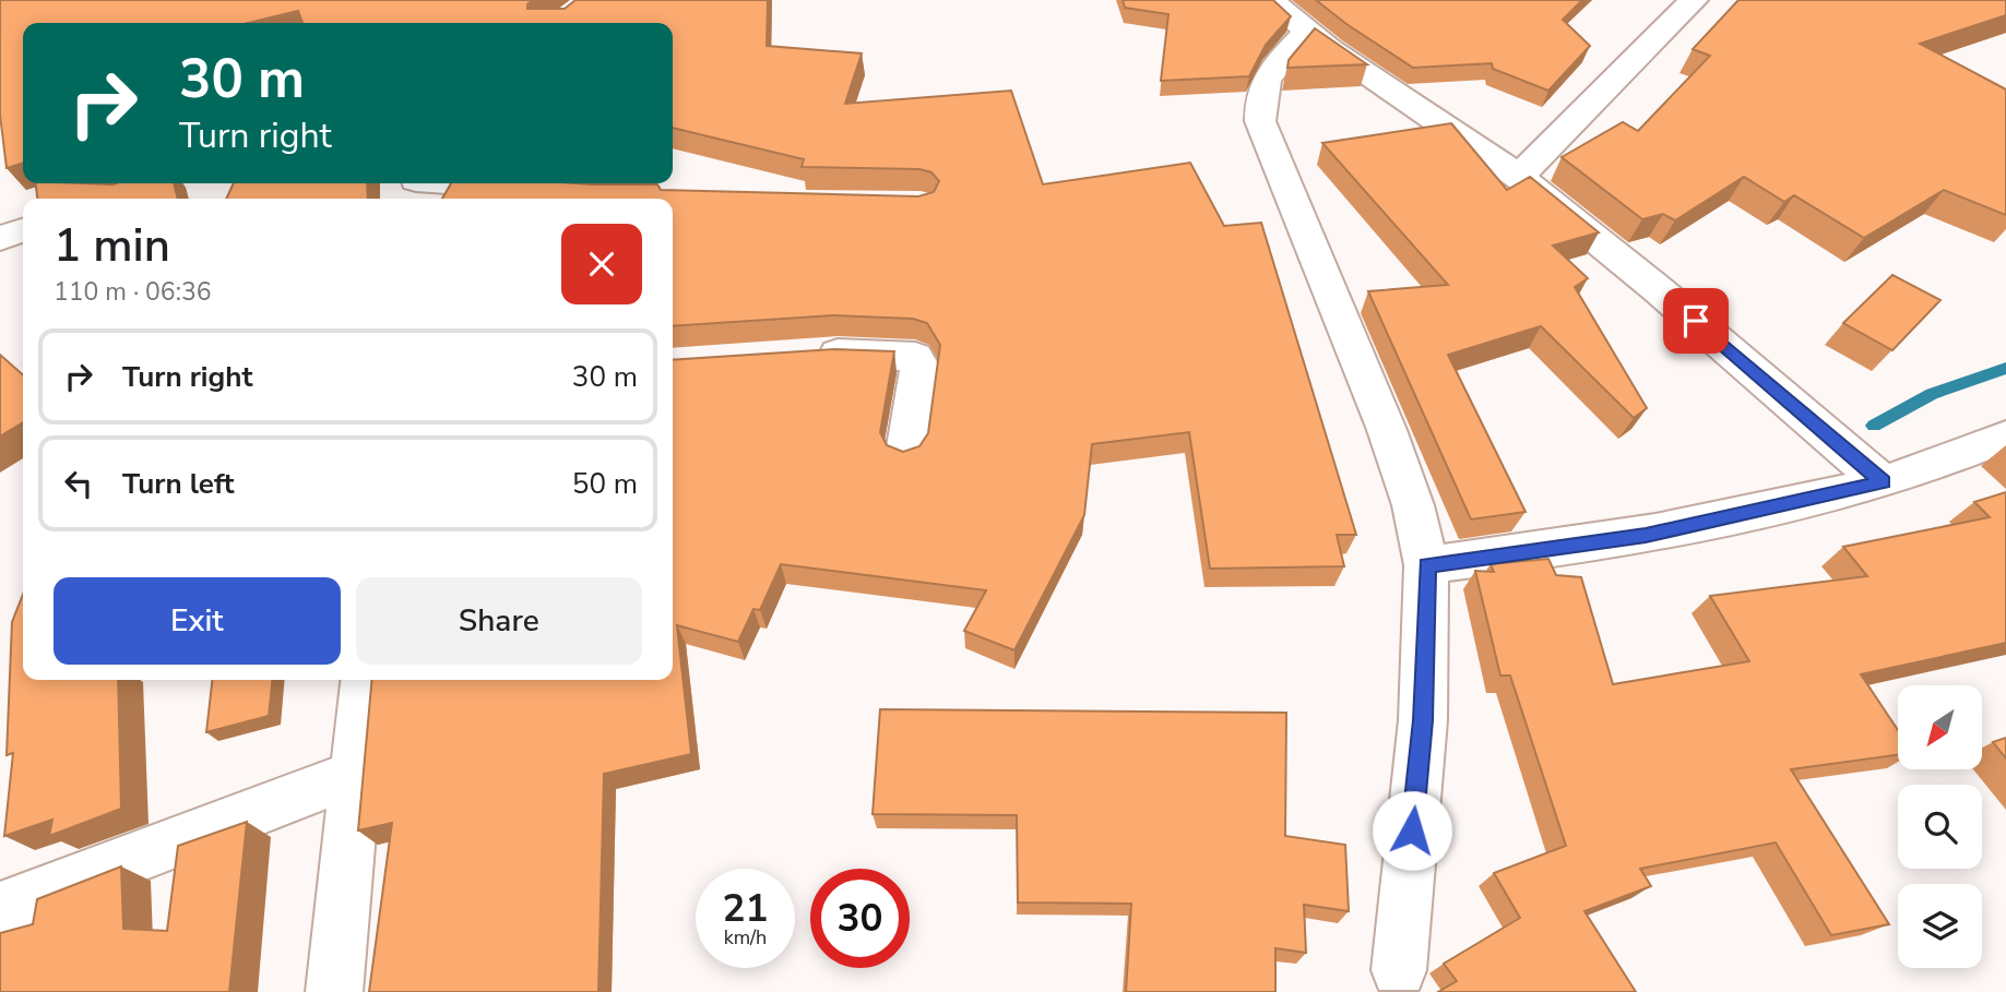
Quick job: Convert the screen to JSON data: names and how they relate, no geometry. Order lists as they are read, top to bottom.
{
  "north": "bottom left",
  "page": {
    "turn": ["30 m", "Turn right"],
    "heading": ["1 min", "110 m · 06:36"],
    "list": [
      {
        "name": "Turn right",
        "value": "30 m"
      },
      {
        "name": "Turn left",
        "value": "50 m"
      }
    ],
    "buttons": ["Exit", "Share"],
    "speed": "21 km/h",
    "limit": "30"
  }
}
